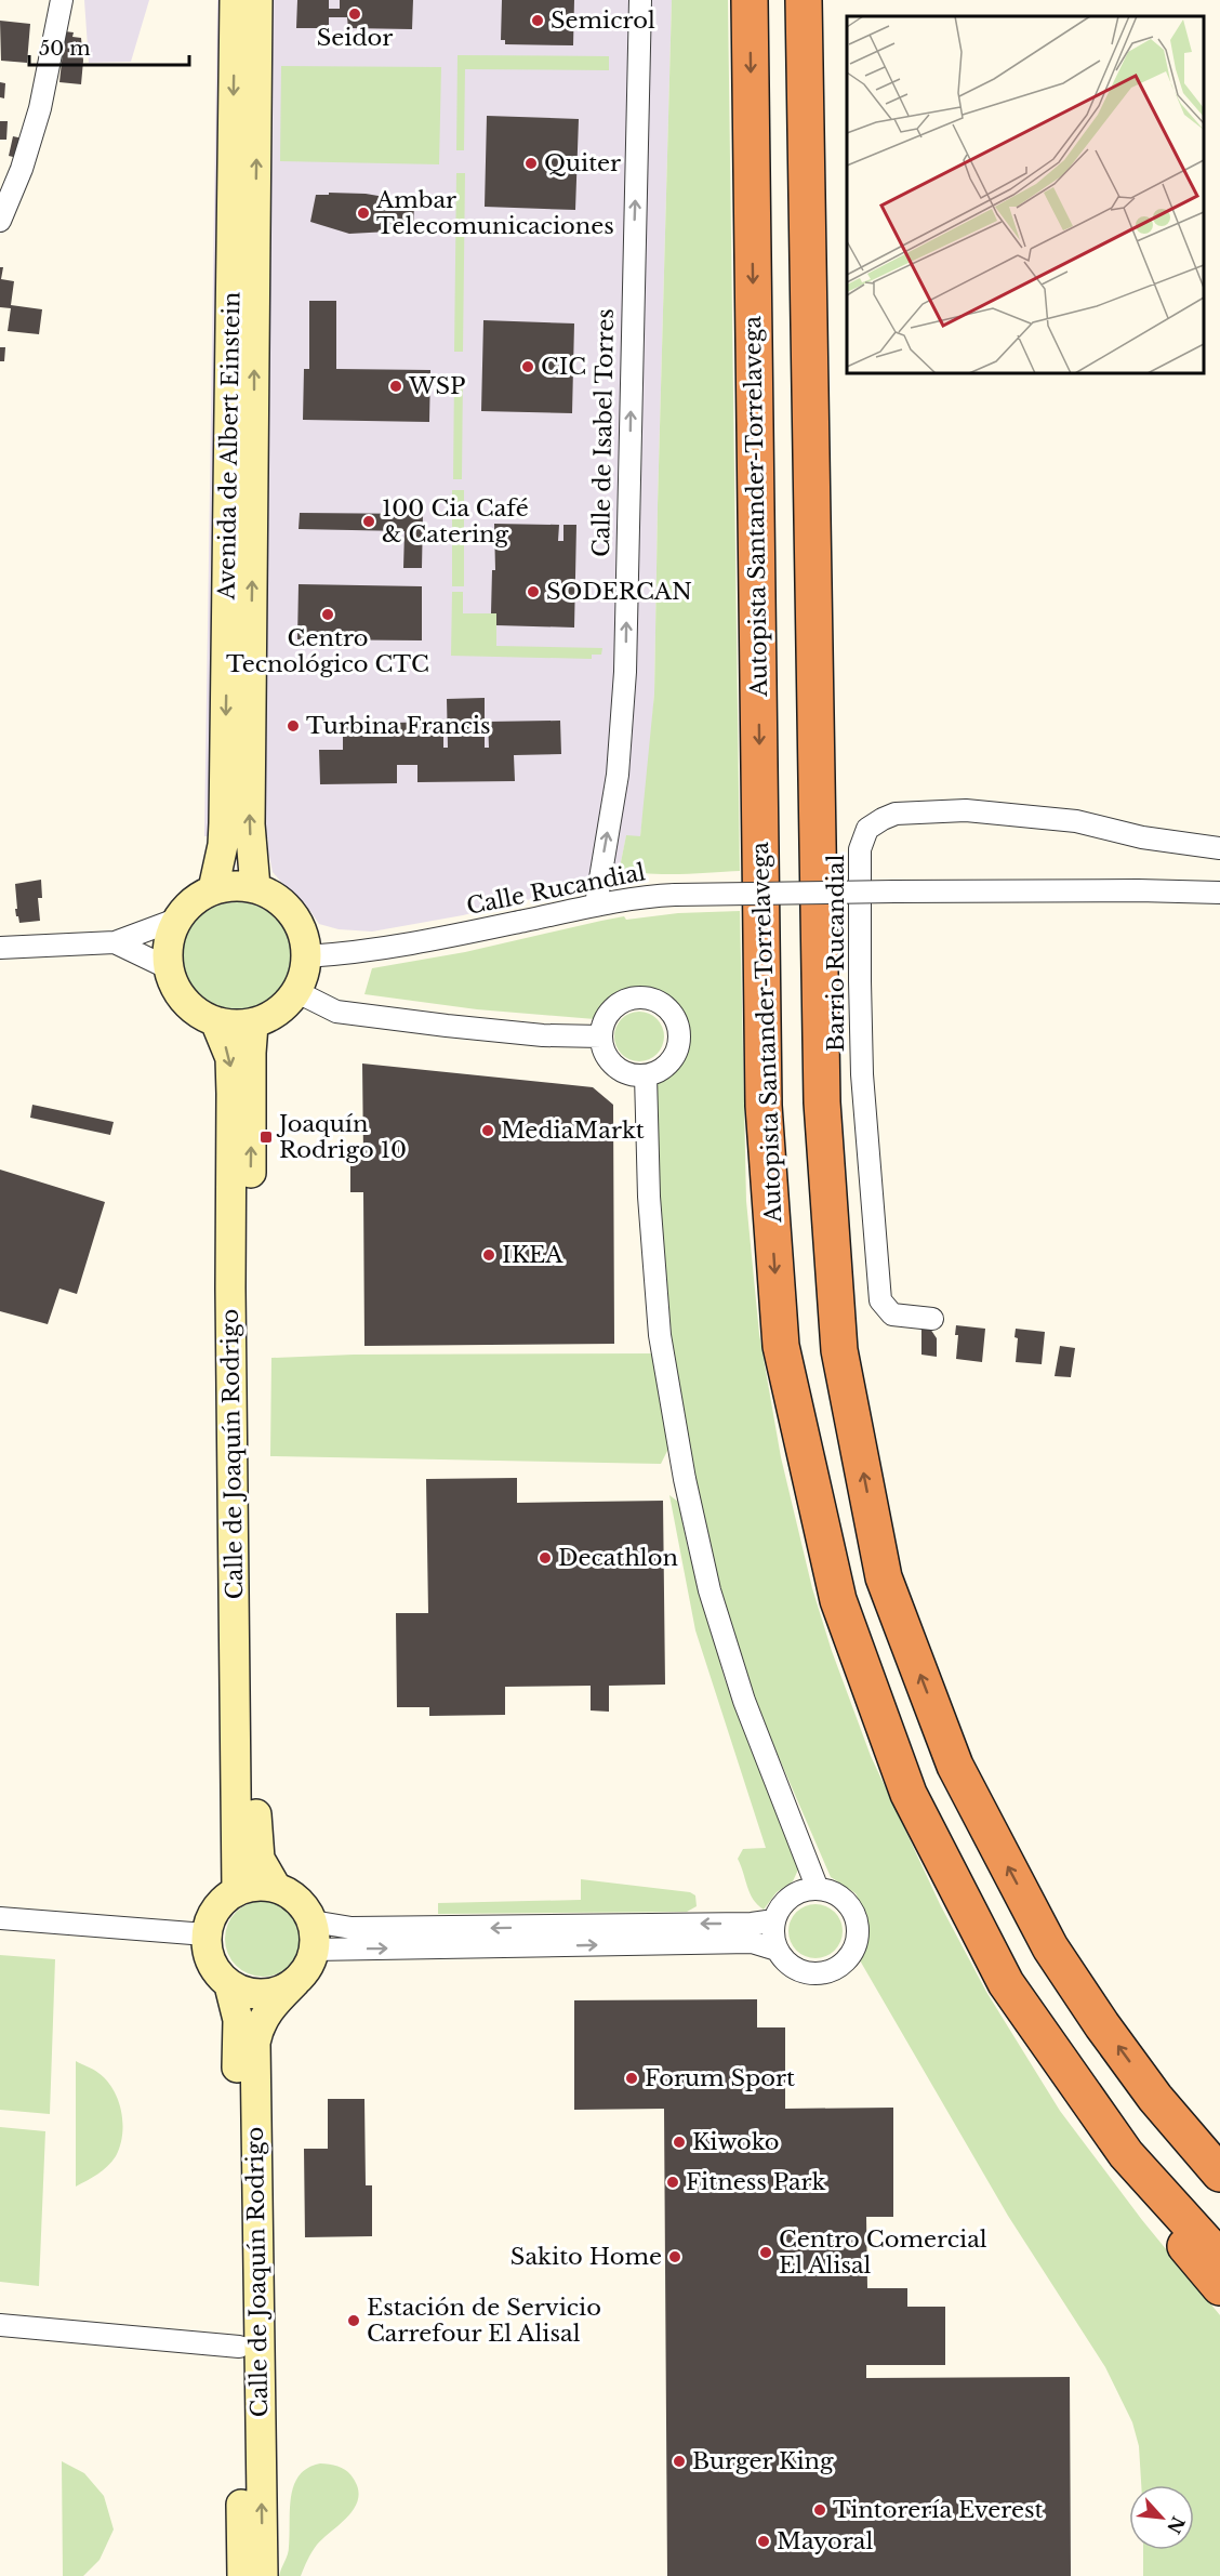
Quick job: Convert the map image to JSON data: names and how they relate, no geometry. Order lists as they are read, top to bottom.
{
  "streets": {
    "highway": ["Autopista Santander-Torrelavega"],
    "main road": ["Avenida de Albert Einstein", "Calle de Joaquín Rodrigo"],
    "street": ["Calle de Isabel Torres", "Calle Rucandial", "Barrio Rucandial"]
  },
  "crossings": [
    ["Calle de Isabel Torres", "Calle Rucandial"],
    ["Avenida de Albert Einstein", "Calle Rucandial"],
    ["Avenida de Albert Einstein", "Calle de Joaquín Rodrigo"],
    ["Calle Rucandial", "Calle de Joaquín Rodrigo"]
  ],
  "one_way": ["Calle de Isabel Torres"],
  "places": {
    "other": [
      "Seidor",
      "Semicrol",
      "Quiter",
      "Ambar Telecomunicaciones",
      "CIC",
      "WSP",
      "100 Cia Café & Catering",
      "SODERCAN",
      "Centro Tecnológico CTC",
      "Turbina Francis",
      "MediaMarkt",
      "IKEA",
      "Decathlon",
      "Forum Sport",
      "Kiwoko",
      "Fitness Park",
      "Centro Comercial El Alisal",
      "Sakito Home",
      "Estación de Servicio Carrefour El Alisal",
      "Burger King",
      "Tintorería Everest",
      "Mayoral"
    ],
    "transit": ["Joaquín Rodrigo 10"]
  },
  "scale_bar": "50 m",
  "north": "bottom right"
}
